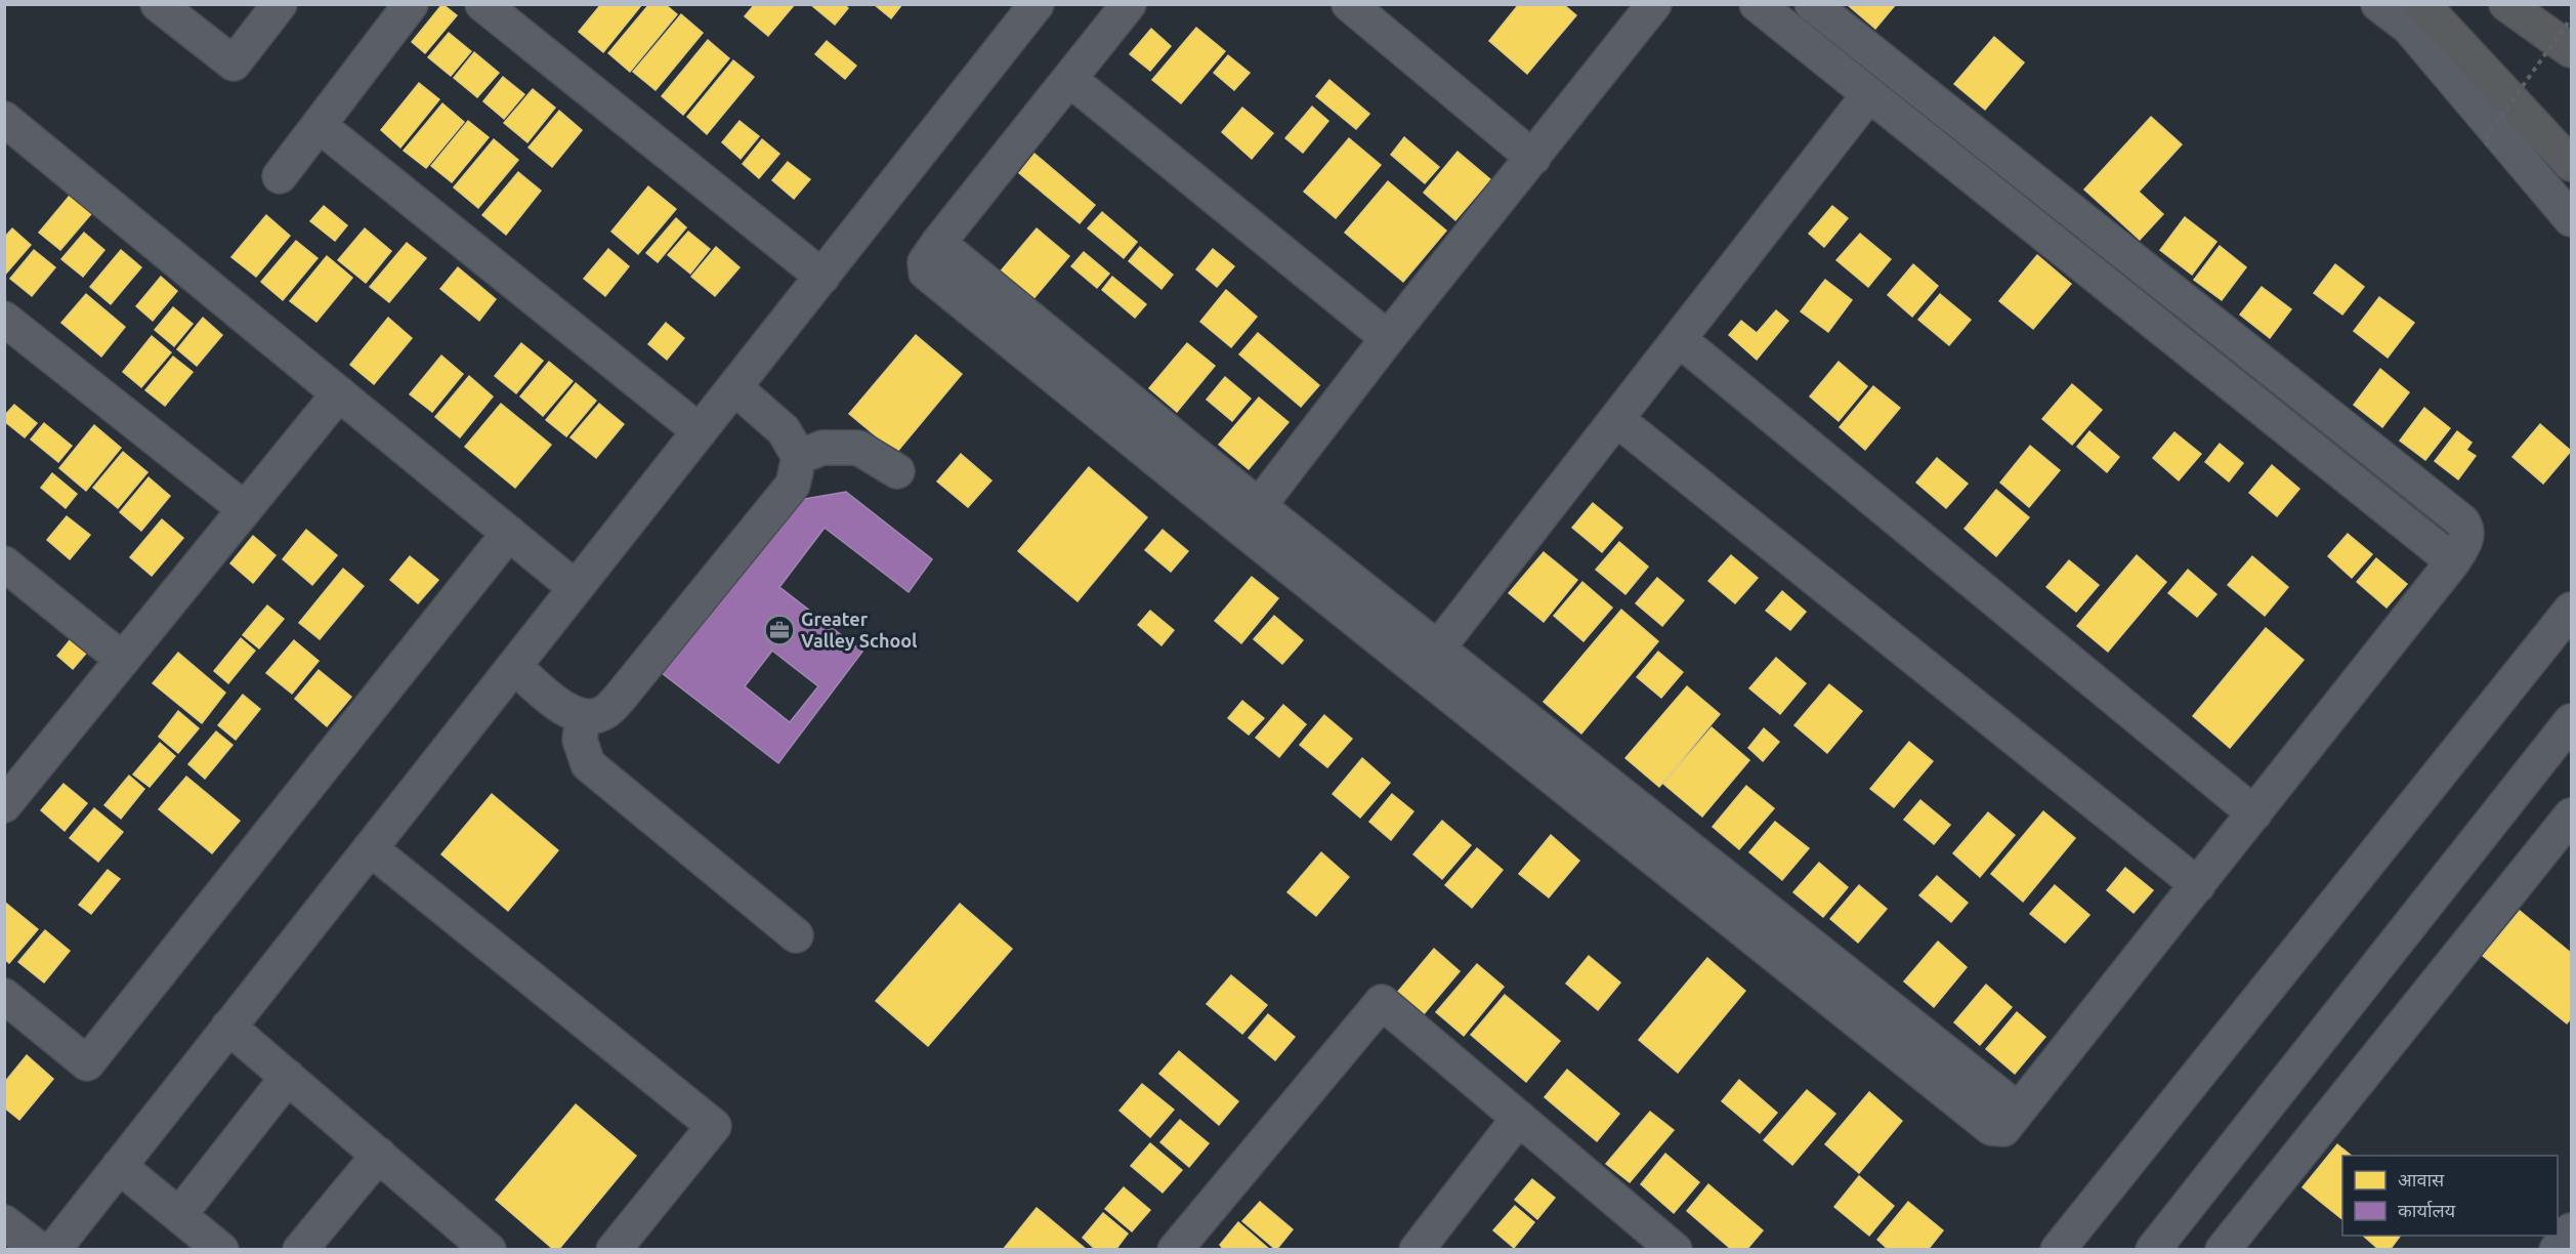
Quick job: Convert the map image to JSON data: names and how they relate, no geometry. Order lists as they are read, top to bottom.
{
  "places": {
    "office": ["Greater Valley School"]
  },
  "legend": ["आवास", "कार्यालय"]
}
